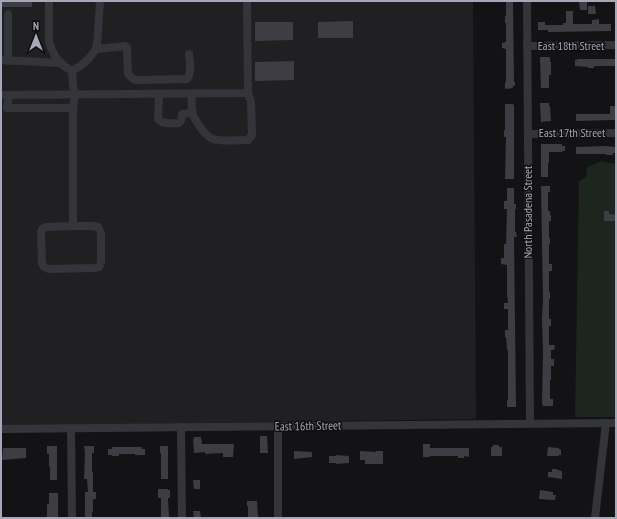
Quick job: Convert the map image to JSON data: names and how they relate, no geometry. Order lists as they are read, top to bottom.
{
  "streets": {
    "street": [
      "East 18th Street",
      "East 17th Street",
      "North Pasadena Street",
      "East 16th Street"
    ]
  },
  "crossings": [
    ["East 18th Street", "North Pasadena Street"],
    ["East 17th Street", "North Pasadena Street"],
    ["North Pasadena Street", "East 16th Street"]
  ],
  "north": "top"
}
